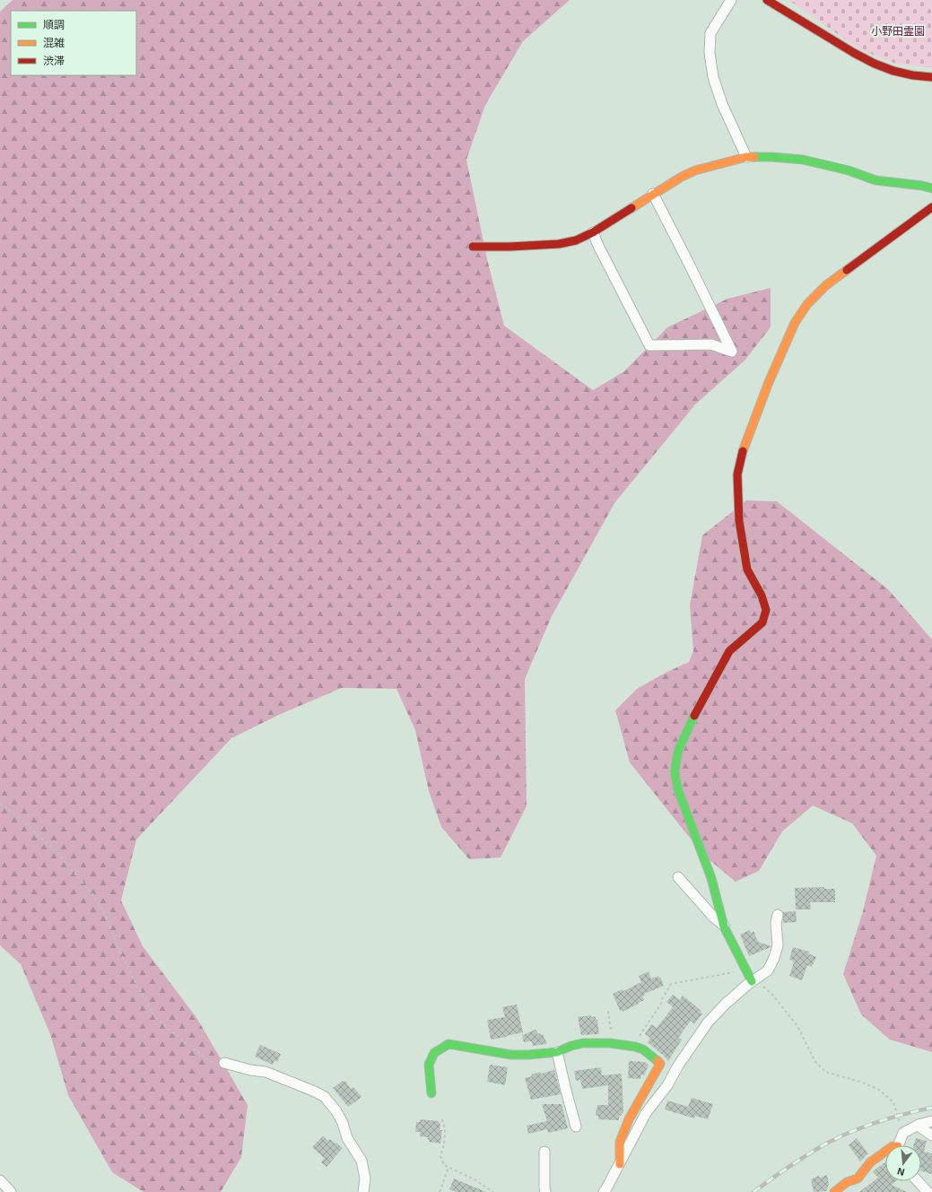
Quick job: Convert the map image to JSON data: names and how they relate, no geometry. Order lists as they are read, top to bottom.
{
  "parks": ["小野田霊園"],
  "legend": ["順調", "混雑", "渋滞"],
  "north": "bottom"
}
